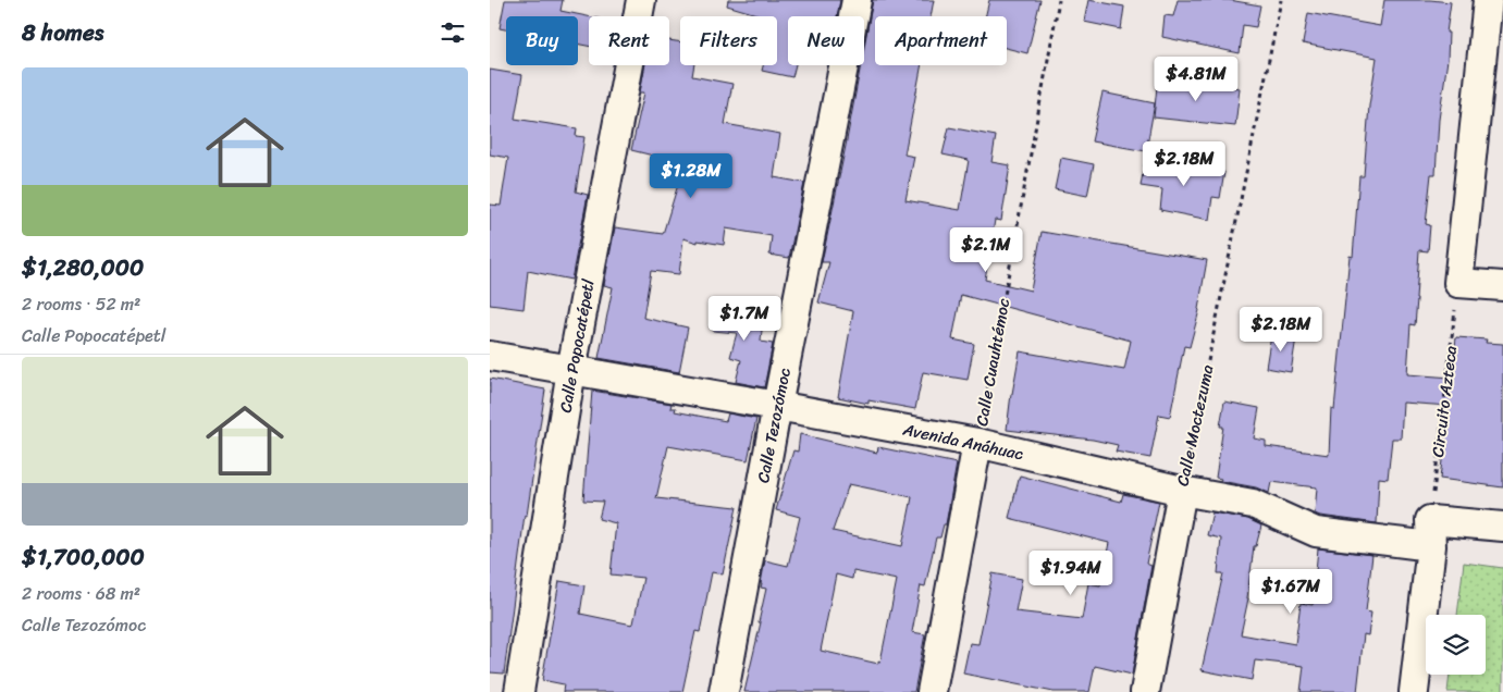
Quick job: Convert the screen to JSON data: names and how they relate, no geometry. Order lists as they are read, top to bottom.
{
  "streets": {
    "street": [
      "Calle Popocatépetl",
      "Calle Cuauhtémoc",
      "Calle Tezozómoc",
      "Calle Moctezuma",
      "Avenida Anáhuac"
    ],
    "path": ["Circuito Azteca"]
  },
  "crossings": [
    ["Calle Popocatépetl", "Avenida Anáhuac"],
    ["Calle Cuauhtémoc", "Avenida Anáhuac"],
    ["Circuito Azteca", "Avenida Anáhuac"],
    ["Calle Tezozómoc", "Avenida Anáhuac"],
    ["Calle Moctezuma", "Avenida Anáhuac"]
  ],
  "page": {
    "heading": "8 homes",
    "chip": [
      "Buy",
      "Rent",
      "Filters",
      "New",
      "Apartment"
    ],
    "price": [
      "$4.81M",
      "$2.18M",
      "$1.28M",
      "$2.1M",
      "$1.7M",
      "$2.18M",
      "$1.94M",
      "$1.67M"
    ],
    "list": [
      {
        "name": "$1,280,000",
        "note": "2 rooms · 52 m² · Calle Popocatépetl"
      },
      {
        "name": "$1,700,000",
        "note": "2 rooms · 68 m² · Calle Tezozómoc"
      }
    ]
  }
}
